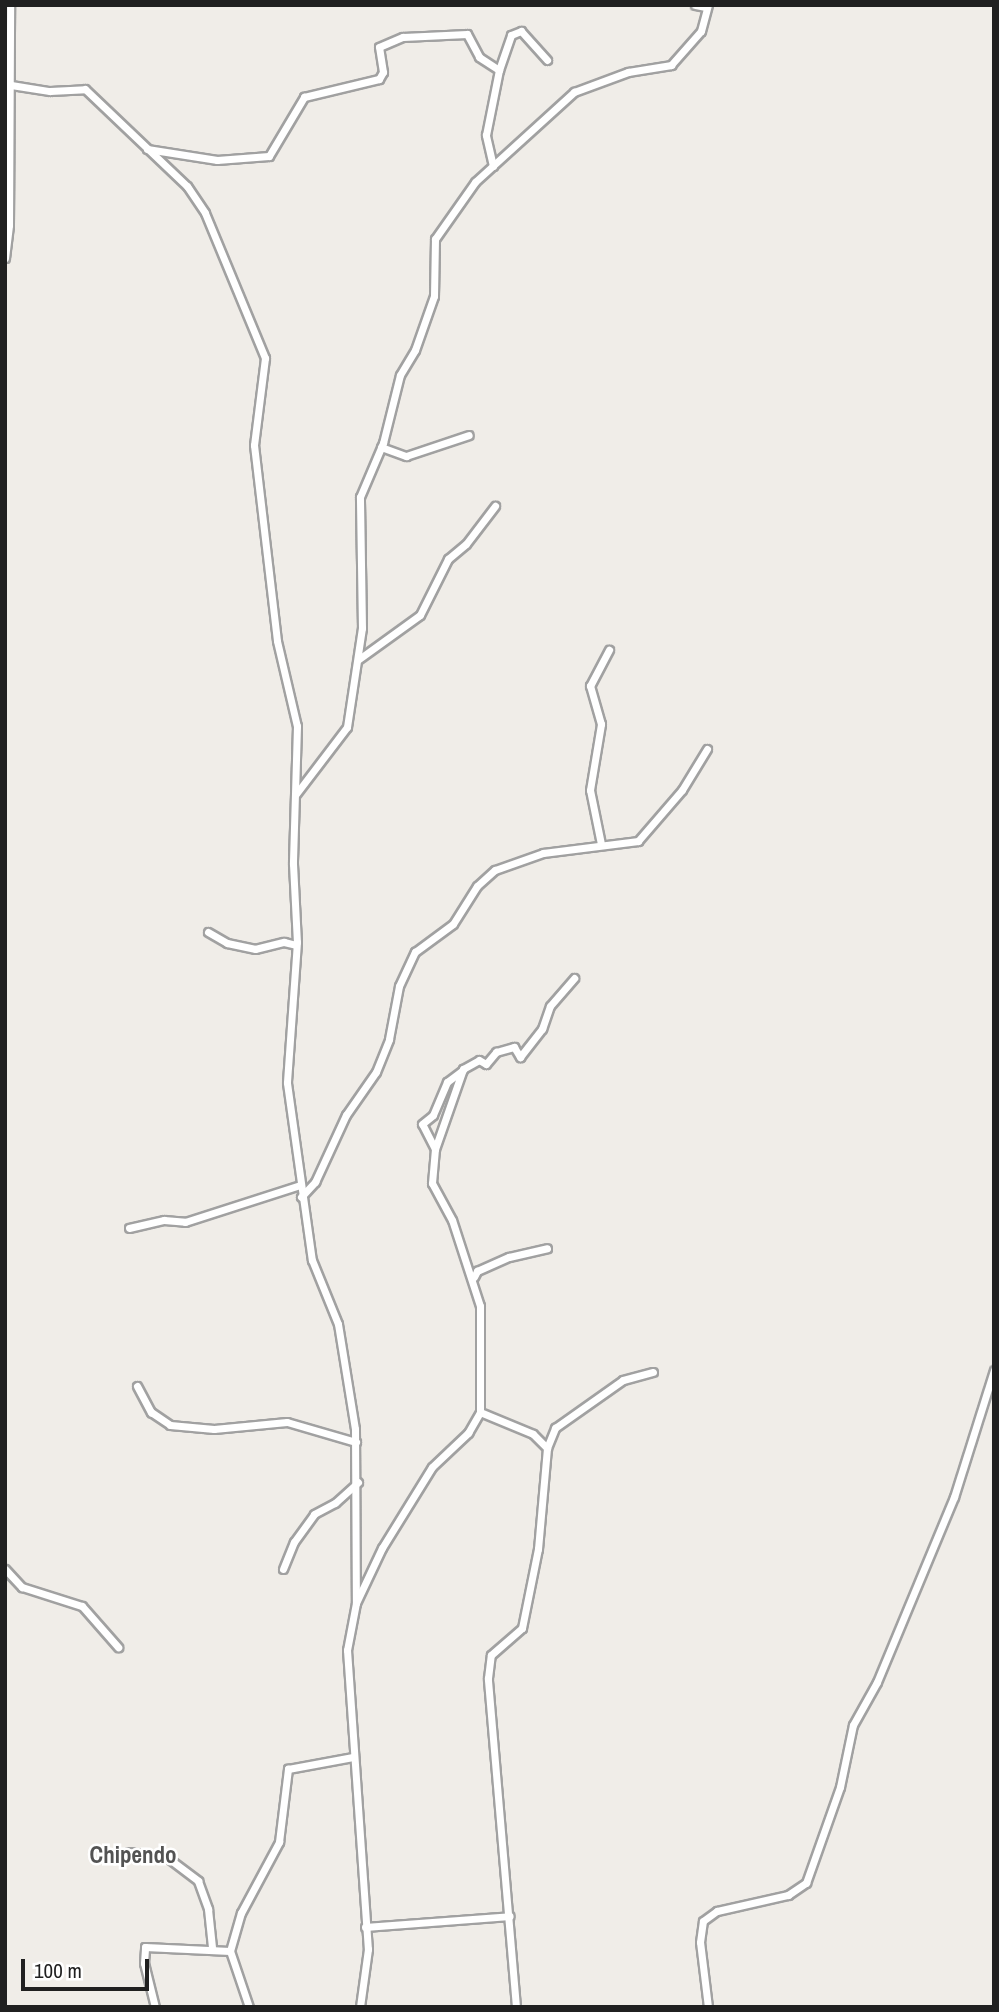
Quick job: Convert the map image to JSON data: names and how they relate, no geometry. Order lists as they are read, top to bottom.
{
  "districts": ["Chipendo"],
  "scale_bar": "100 m"
}
